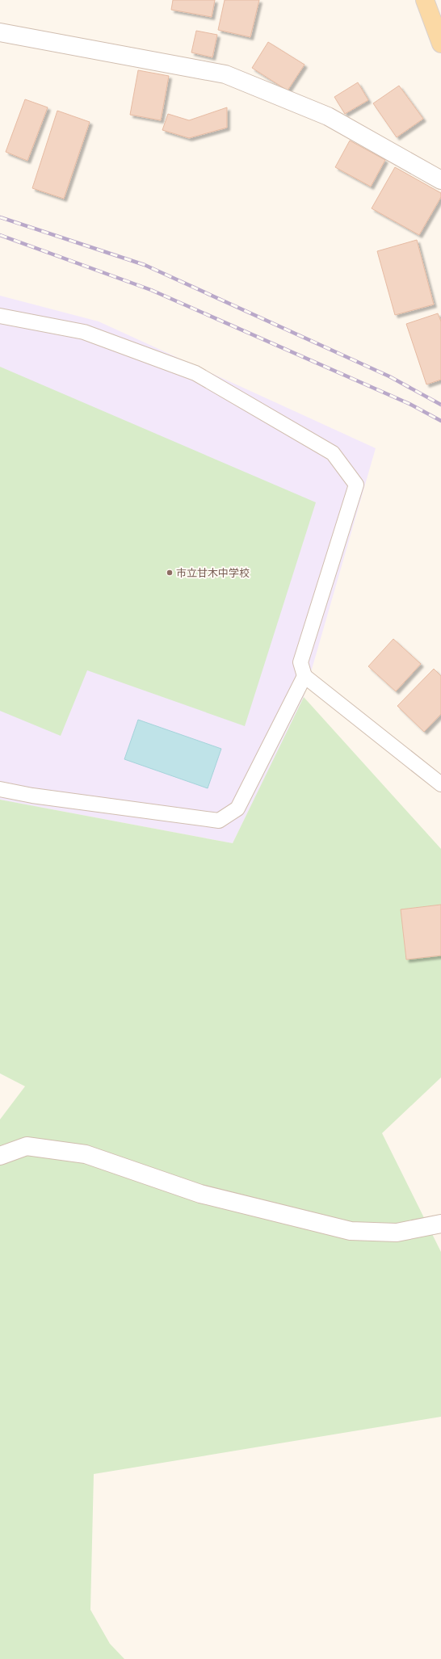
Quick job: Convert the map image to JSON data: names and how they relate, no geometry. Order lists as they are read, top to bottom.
{
  "places": ["市立甘木中学校"]
}
